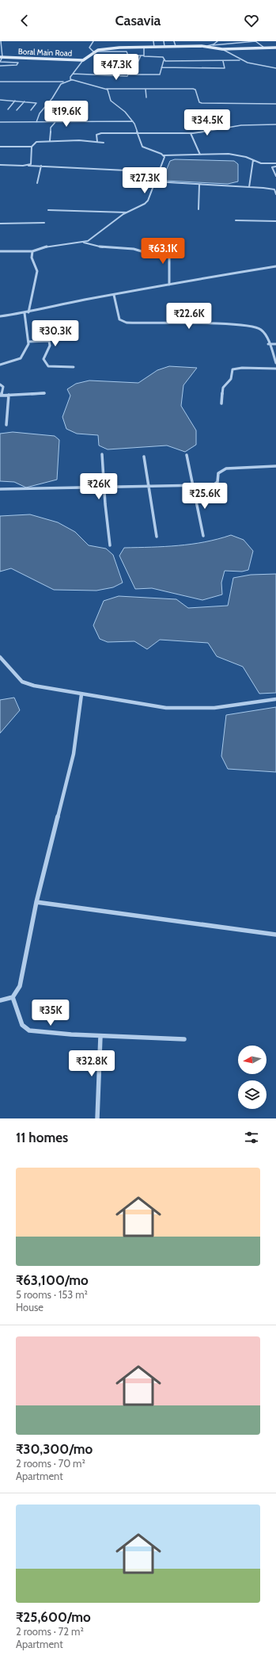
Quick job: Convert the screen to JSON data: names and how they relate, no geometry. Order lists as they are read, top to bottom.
{
  "streets": {
    "main road": ["Boral Main Road"]
  },
  "north": "left",
  "page": {
    "header": "Casavia",
    "price": [
      "₹47.3K",
      "₹19.6K",
      "₹34.5K",
      "₹27.3K",
      "₹63.1K",
      "₹22.6K",
      "₹30.3K",
      "₹26K",
      "₹25.6K",
      "₹35K",
      "₹32.8K"
    ],
    "heading": "11 homes",
    "list": [
      {
        "name": "₹63,100/mo",
        "note": "5 rooms · 153 m² · House"
      },
      {
        "name": "₹30,300/mo",
        "note": "2 rooms · 70 m² · Apartment"
      },
      {
        "name": "₹25,600/mo",
        "note": "2 rooms · 72 m² · Apartment"
      }
    ]
  }
}
